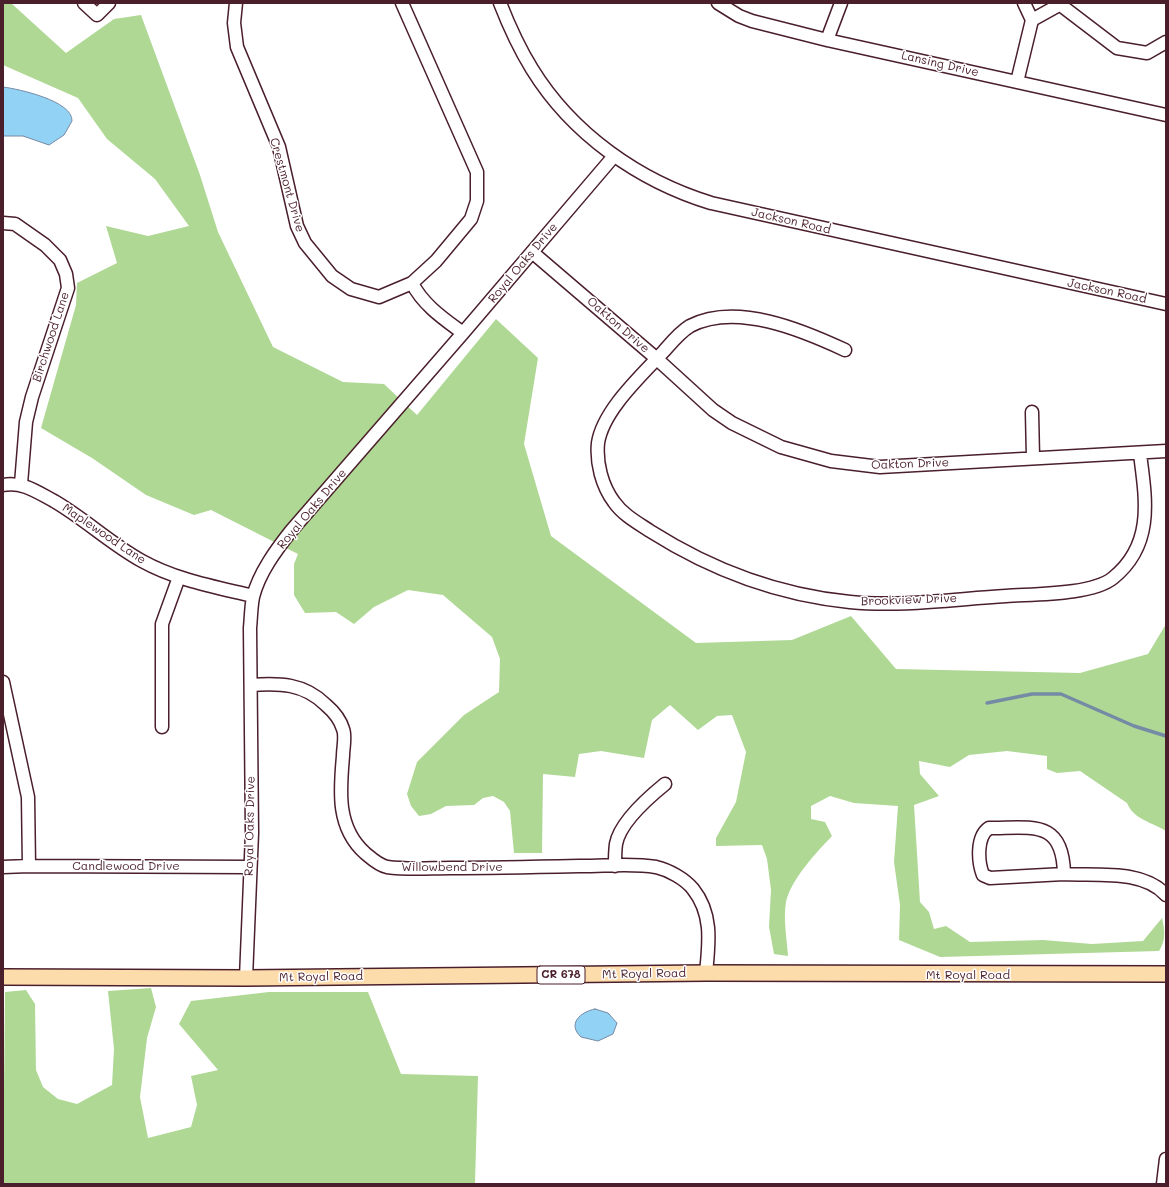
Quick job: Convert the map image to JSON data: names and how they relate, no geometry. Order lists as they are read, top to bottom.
{
  "streets": {
    "main road": ["Mt Royal Road", "CR 678"],
    "street": [
      "Lansing Drive",
      "Crestmont Drive",
      "Jackson Road",
      "Royal Oaks Drive",
      "Oakton Drive",
      "Birchwood Lane",
      "Maplewood Lane",
      "Brookview Drive",
      "Candlewood Drive",
      "Willowbend Drive"
    ]
  },
  "crossings": [
    ["Jackson Road", "Royal Oaks Drive"],
    ["Royal Oaks Drive", "Oakton Drive"],
    ["Royal Oaks Drive", "Maplewood Lane"],
    ["Royal Oaks Drive", "Candlewood Drive"],
    ["Royal Oaks Drive", "Willowbend Drive"],
    ["Royal Oaks Drive", "Mt Royal Road"],
    ["Oakton Drive", "Brookview Drive"],
    ["Birchwood Lane", "Maplewood Lane"],
    ["Willowbend Drive", "Mt Royal Road"]
  ]
}
